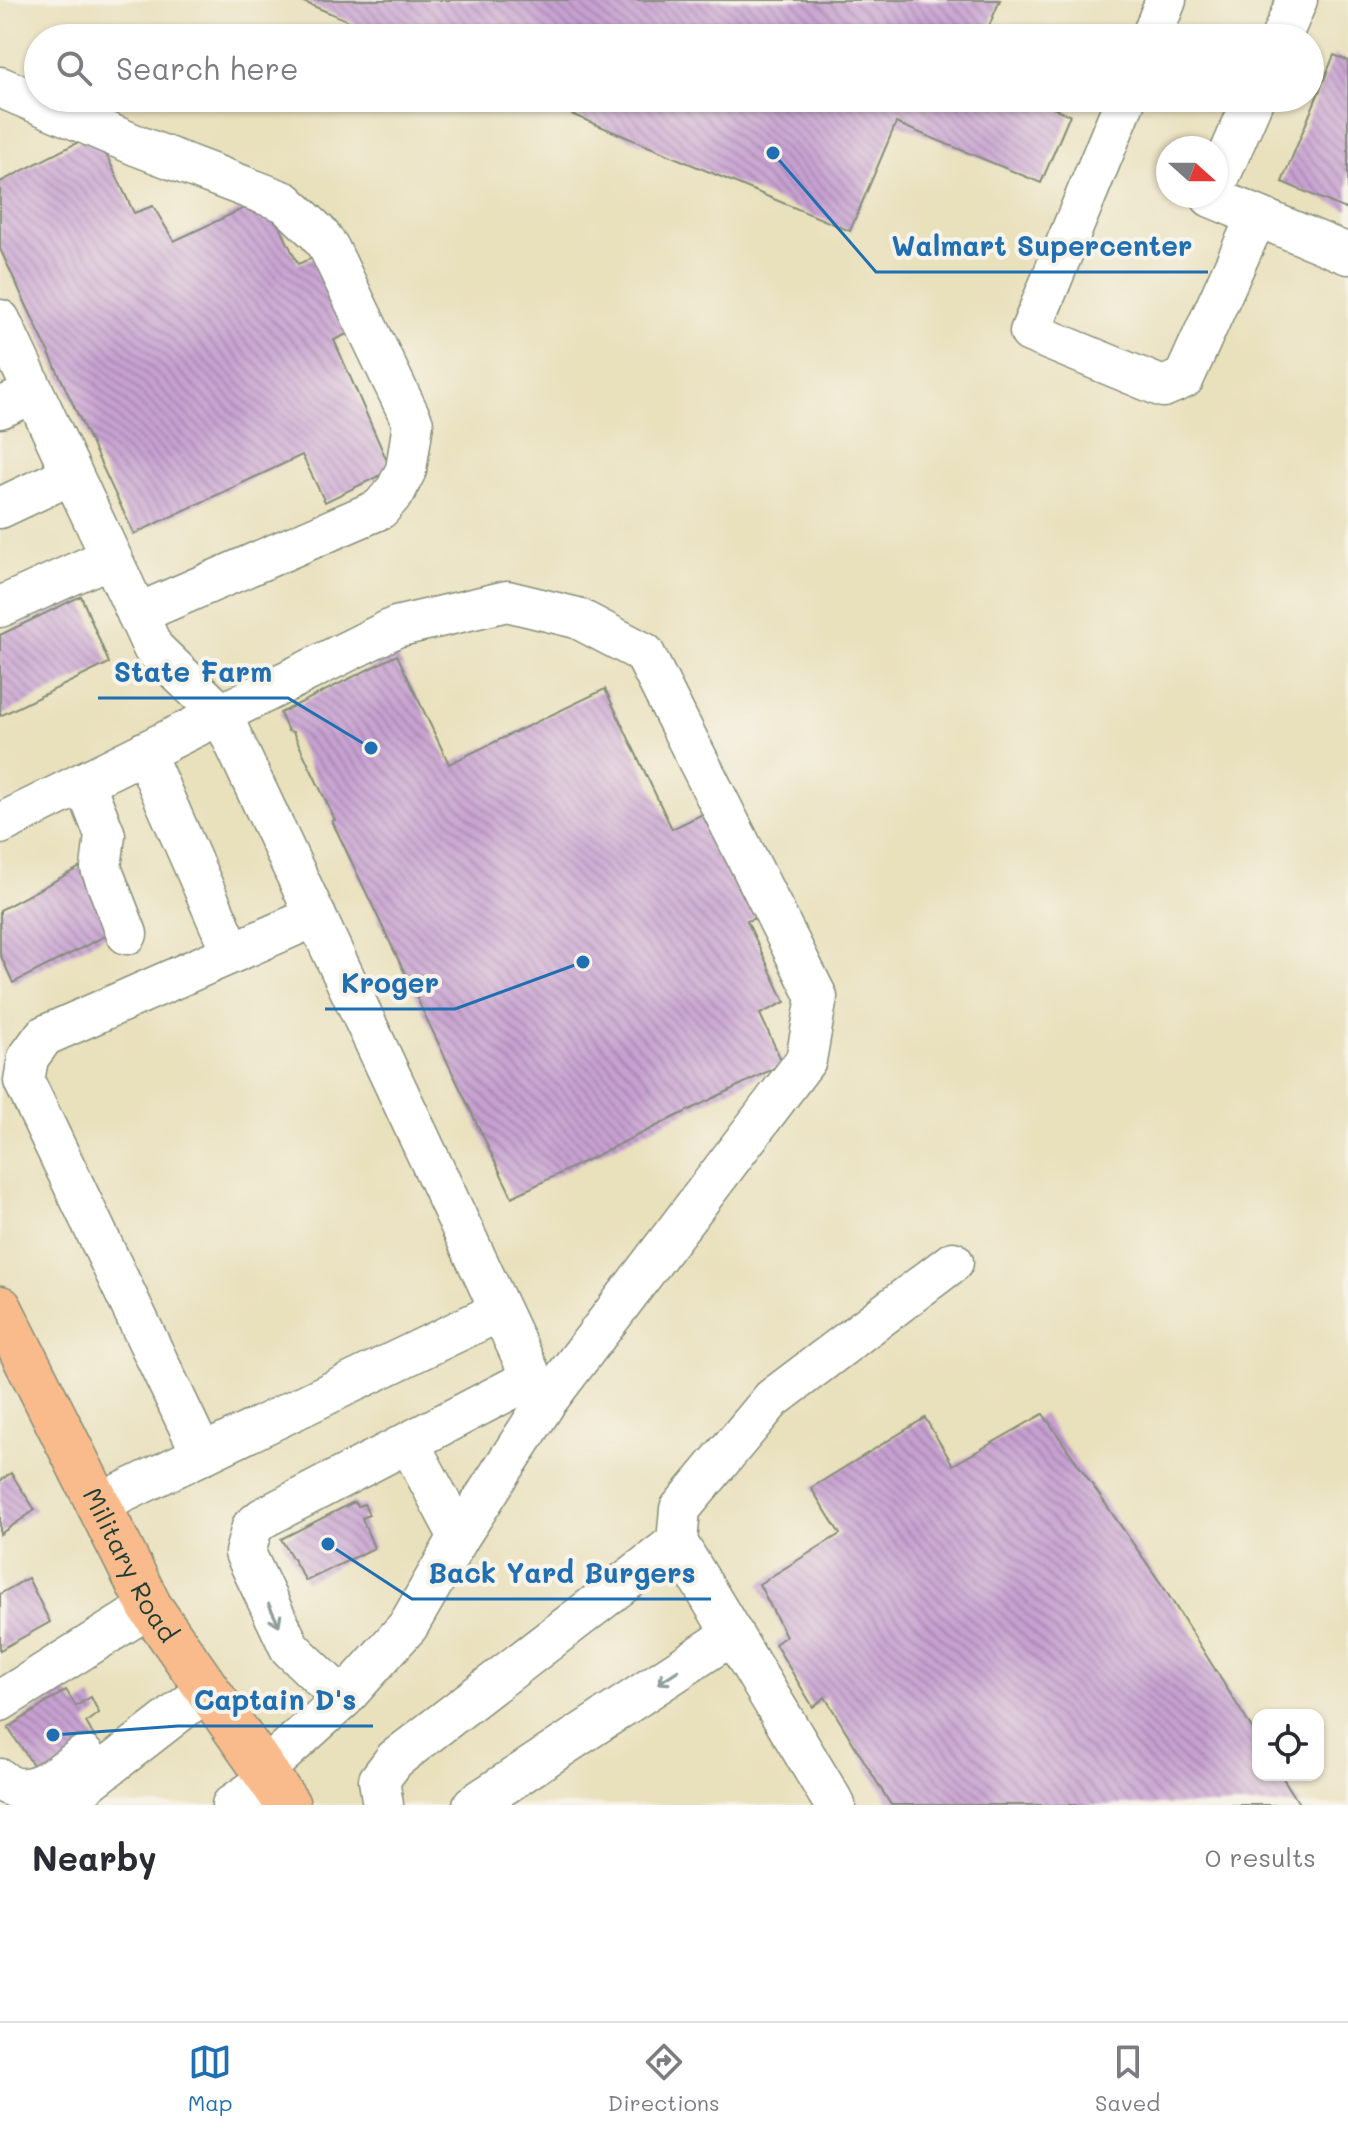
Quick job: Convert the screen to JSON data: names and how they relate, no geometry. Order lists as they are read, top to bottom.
{
  "streets": {
    "main road": ["Military Road"]
  },
  "places": [
    "Walmart Supercenter",
    "State Farm",
    "Kroger",
    "Back Yard Burgers",
    "Captain D's"
  ],
  "north": "right",
  "page": {
    "search": "Search here",
    "heading": ["Nearby", "0 results"],
    "nav": ["Map", "Directions", "Saved"]
  }
}
